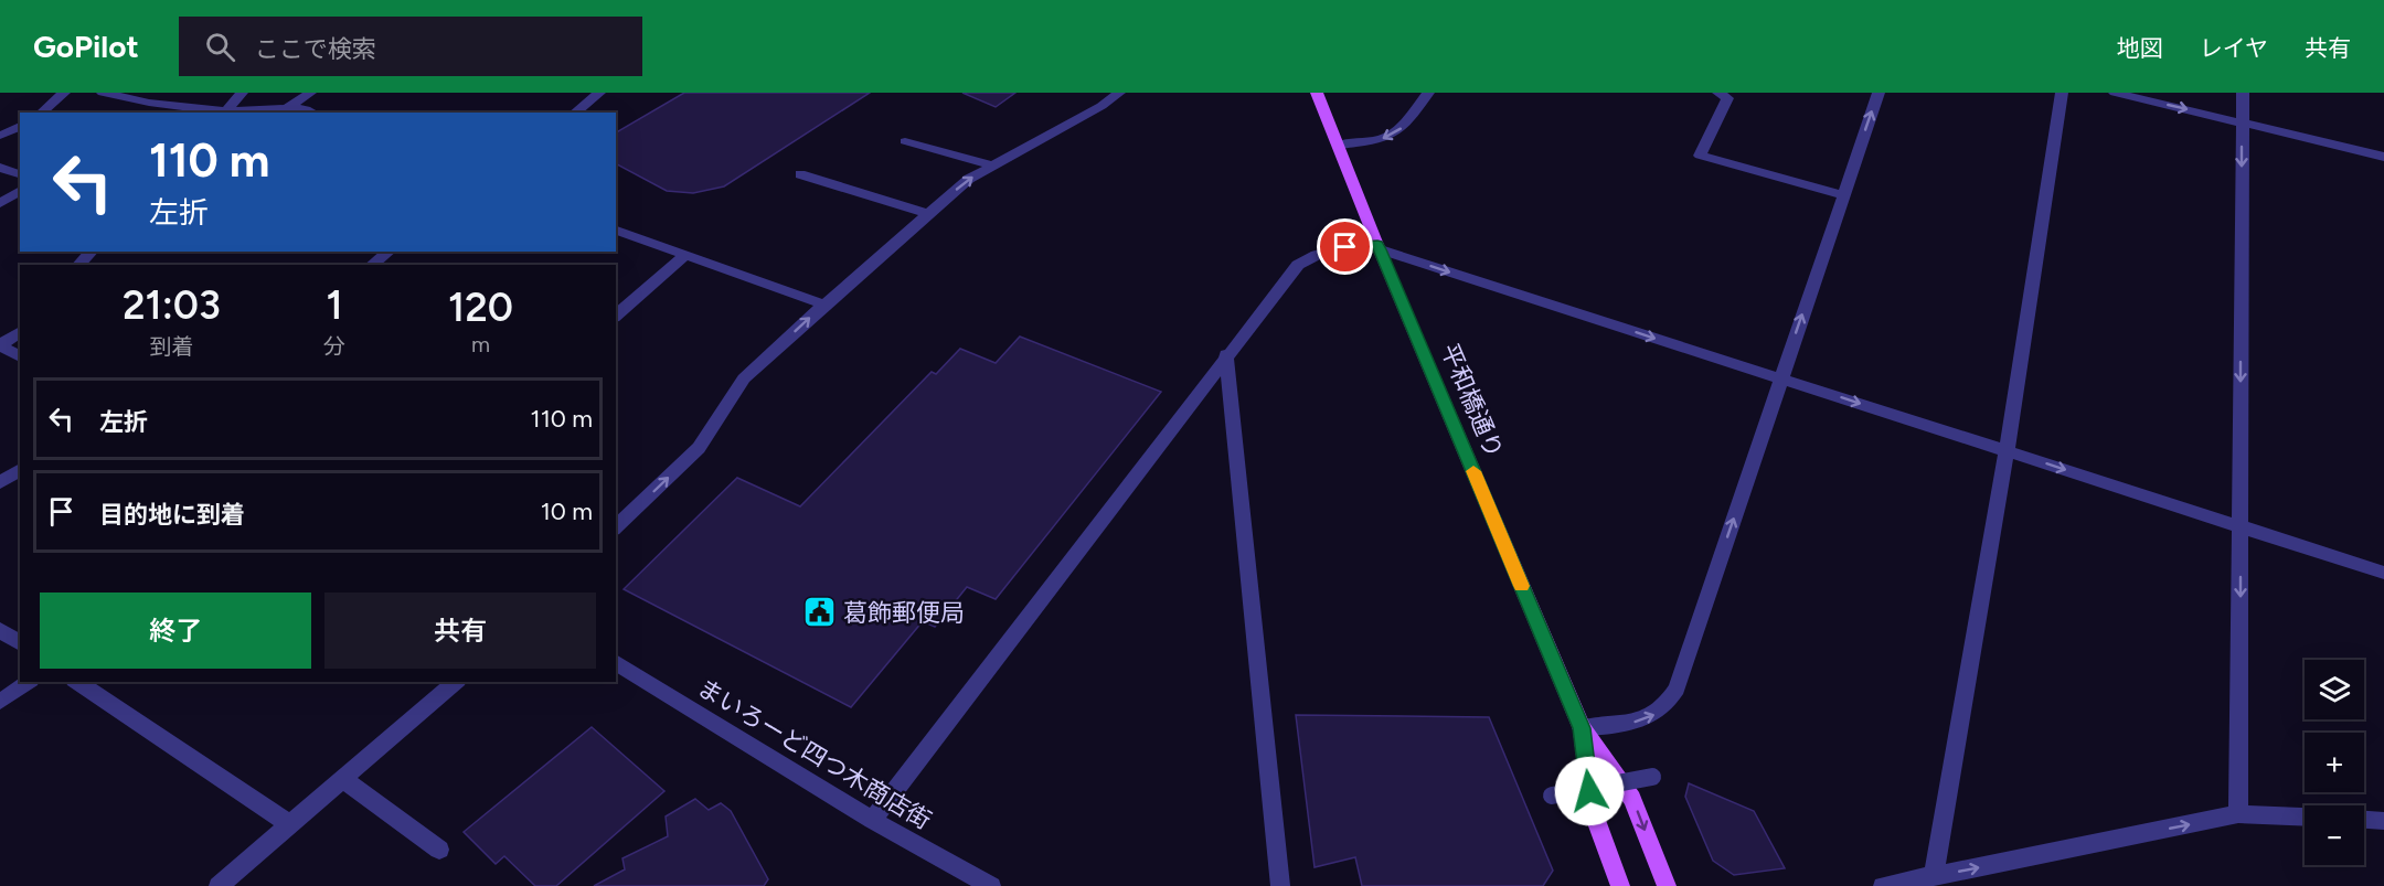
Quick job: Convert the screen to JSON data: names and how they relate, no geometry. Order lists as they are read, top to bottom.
{
  "streets": {
    "main road": ["平和橋通り"],
    "street": ["まいろーど四つ木商店街"]
  },
  "places": {
    "public building": ["葛飾郵便局"]
  },
  "page": {
    "header": "GoPilot",
    "search": "ここで検索",
    "nav": ["地図", "レイヤ", "共有"],
    "turn": ["110 m", "左折"],
    "eta": [
      "21:03",
      "到着",
      "1",
      "分",
      "120",
      "m"
    ],
    "list": [
      {
        "name": "左折",
        "value": "110 m"
      },
      {
        "name": "目的地に到着",
        "value": "10 m"
      }
    ],
    "buttons": ["終了", "共有"],
    "map_buttons": ["+", "−"]
  }
}
